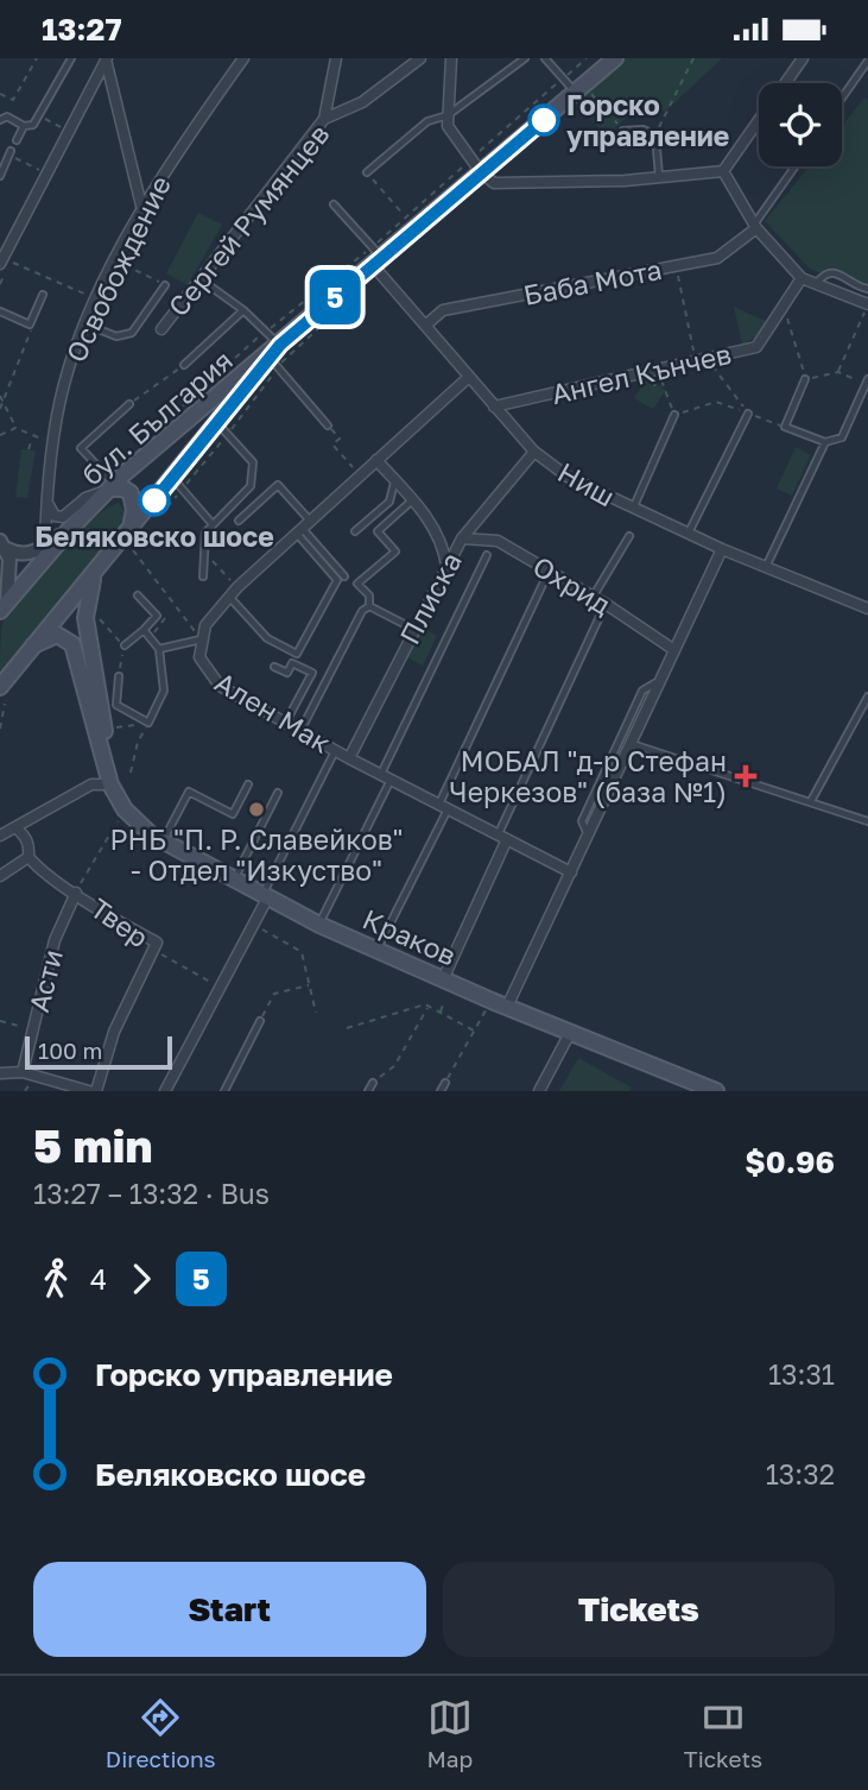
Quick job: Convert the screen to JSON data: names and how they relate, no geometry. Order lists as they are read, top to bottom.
{
  "streets": {
    "main road": ["бул. България", "Краков"],
    "street": [
      "Сергей Румянцев",
      "Освобождение",
      "Баба Мота",
      "Ангел Кънчев",
      "Ниш",
      "Охрид",
      "Плиска",
      "Ален Мак",
      "Твер",
      "Асти"
    ]
  },
  "crossings": [
    ["Освобождение", "бул. България"],
    ["Баба Мота", "Ниш"],
    ["Ангел Кънчев", "Ниш"],
    ["бул. България", "Ниш"],
    ["бул. България", "Краков"],
    ["Ниш", "Плиска"],
    ["Ниш", "Ален Мак"],
    ["Охрид", "Плиска"],
    ["Плиска", "Ален Мак"],
    ["Твер", "Асти"]
  ],
  "places": {
    "other": ["Горско управление", "Беляковско шосе", "РНБ \"П. Р. Славейков\" - Отдел \"Изкуство\""],
    "health": ["МОБАЛ \"д-р Стефан Черкезов\" (база №1)"]
  },
  "lines": ["bus line 5"],
  "scale_bar": "100 m",
  "page": {
    "status": "13:27",
    "on_map": "5",
    "scale": "100 m",
    "heading": ["5 min", "13:27 – 13:32 · Bus", "$0.96"],
    "legs": ["4", "5"],
    "list": [
      {
        "name": "Горско управление",
        "value": "13:31"
      },
      {
        "name": "Беляковско шосе",
        "value": "13:32"
      }
    ],
    "buttons": ["Start", "Tickets"],
    "tabs": ["Directions", "Map", "Tickets"]
  }
}
